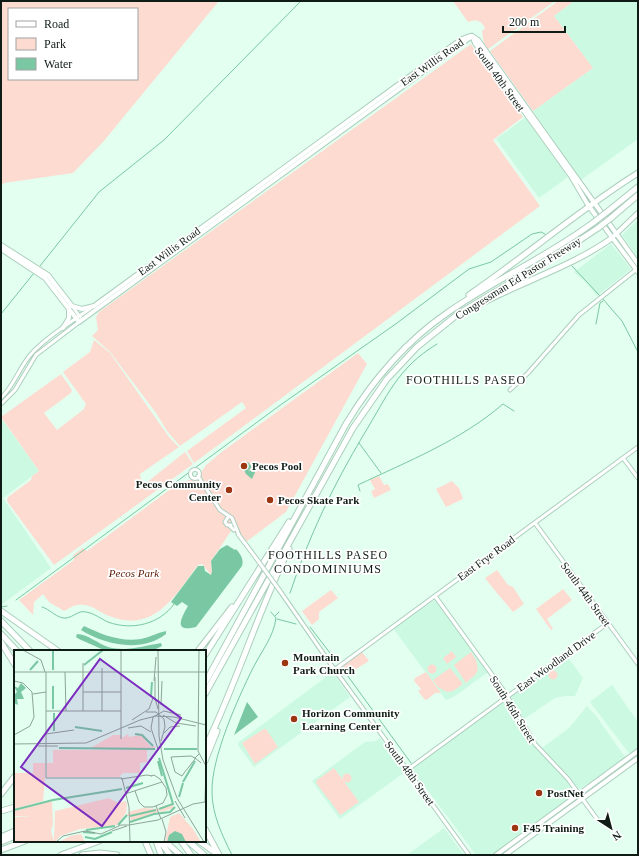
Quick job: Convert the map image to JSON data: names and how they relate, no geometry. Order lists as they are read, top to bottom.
{
  "streets": {
    "highway": ["Congressman Ed Pastor Freeway"],
    "main road": ["East Willis Road", "South 40th Street"],
    "street": [
      "East Frye Road",
      "South 44th Street",
      "East Woodland Drive",
      "South 46th Street",
      "South 48th Street"
    ]
  },
  "crossings": [
    ["East Willis Road", "South 40th Street"],
    ["East Frye Road", "South 44th Street"],
    ["East Frye Road", "South 46th Street"],
    ["East Frye Road", "South 48th Street"],
    ["South 44th Street", "East Woodland Drive"],
    ["East Woodland Drive", "South 46th Street"],
    ["East Woodland Drive", "South 48th Street"]
  ],
  "districts": ["FOOTHILLS PASEO", "FOOTHILLS PASEO CONDOMINIUMS"],
  "parks": ["Pecos Park"],
  "places": [
    "Pecos Pool",
    "Pecos Community Center",
    "Pecos Skate Park",
    "Mountain Park Church",
    "Horizon Community Learning Center",
    "PostNet",
    "F45 Training"
  ],
  "legend": ["Road", "Park", "Water"],
  "scale_bar": "200 m",
  "north": "bottom right"
}
